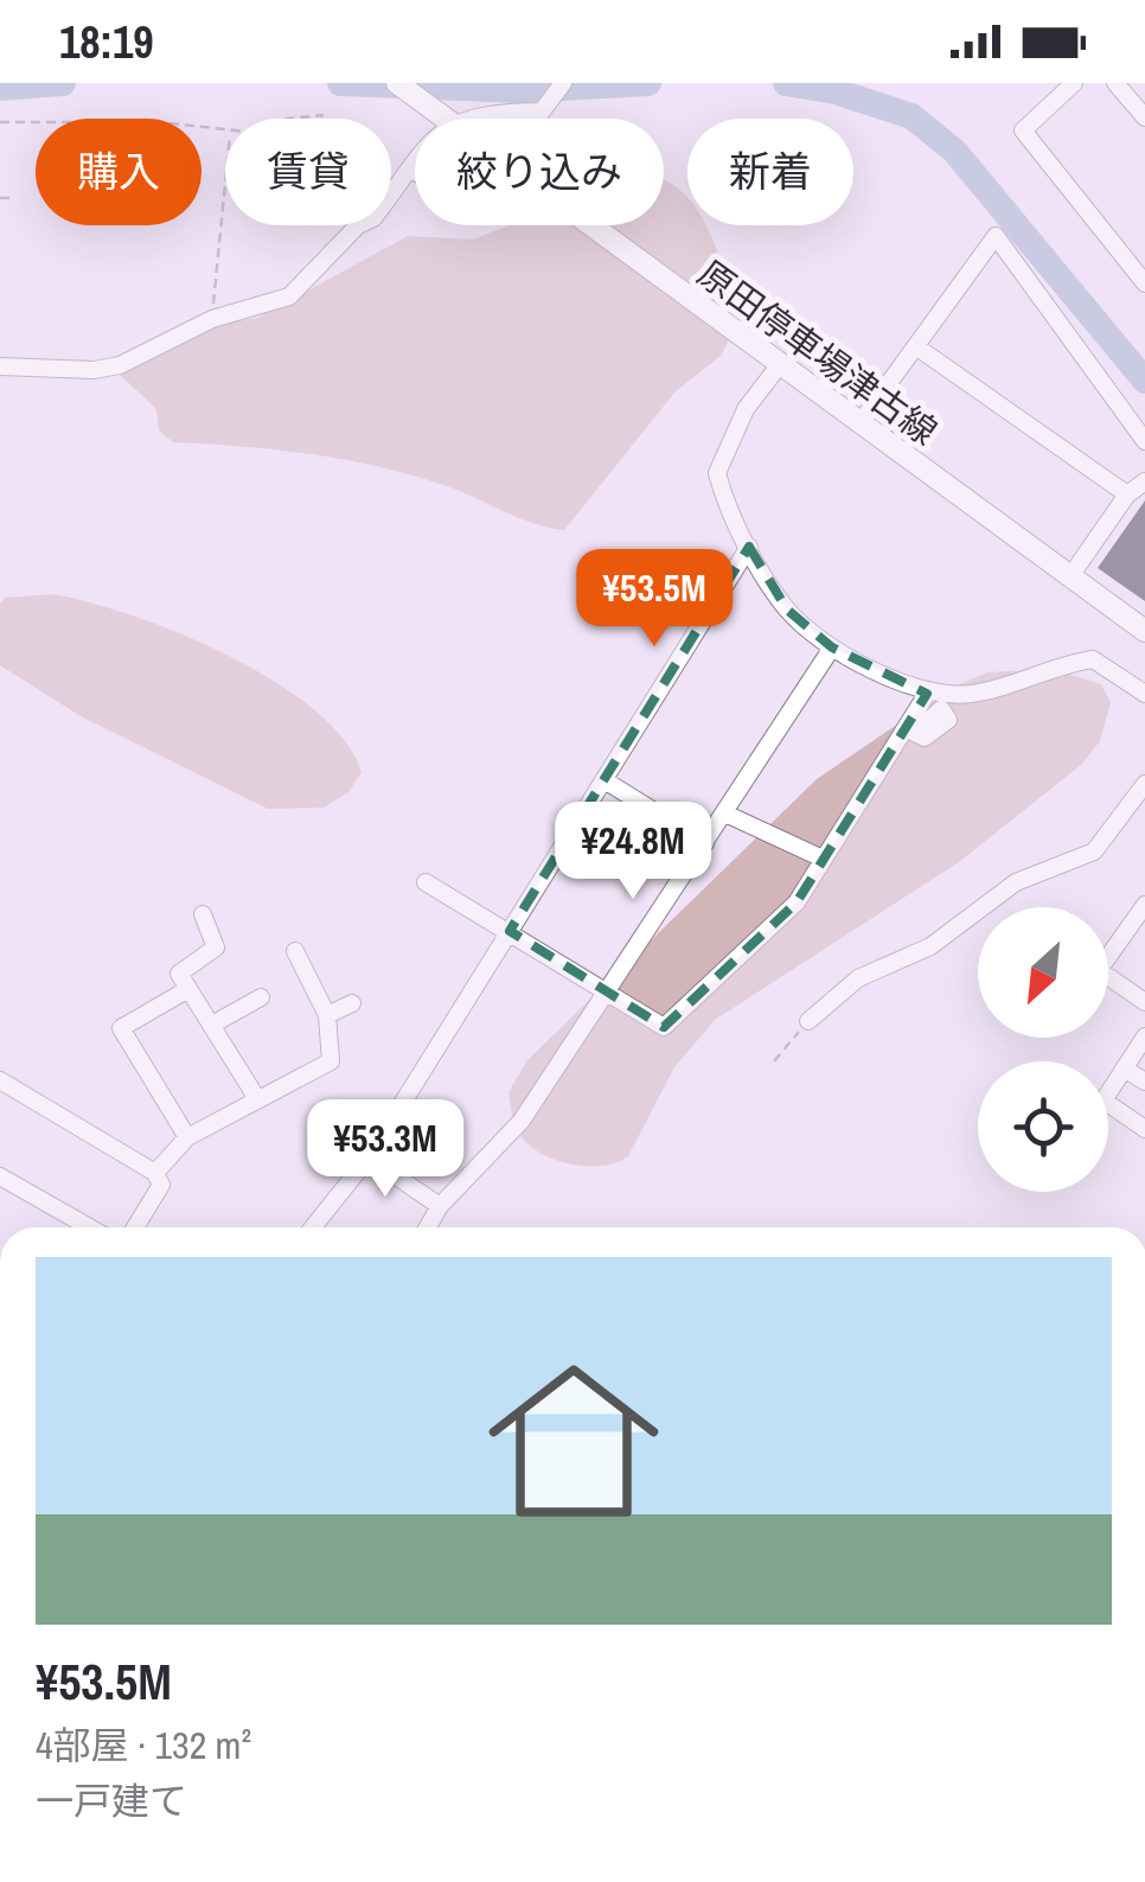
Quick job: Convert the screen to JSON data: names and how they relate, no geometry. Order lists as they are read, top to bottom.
{
  "streets": {
    "main road": ["原田停車場津古線"]
  },
  "north": "bottom left",
  "page": {
    "status": "18:19",
    "chip": [
      "購入",
      "賃貸",
      "絞り込み",
      "新着"
    ],
    "price": ["¥53.5M", "¥24.8M", "¥53.3M"],
    "list": [
      {
        "name": "¥53.5M",
        "note": "4部屋 · 132 m² · 一戸建て"
      }
    ]
  }
}
